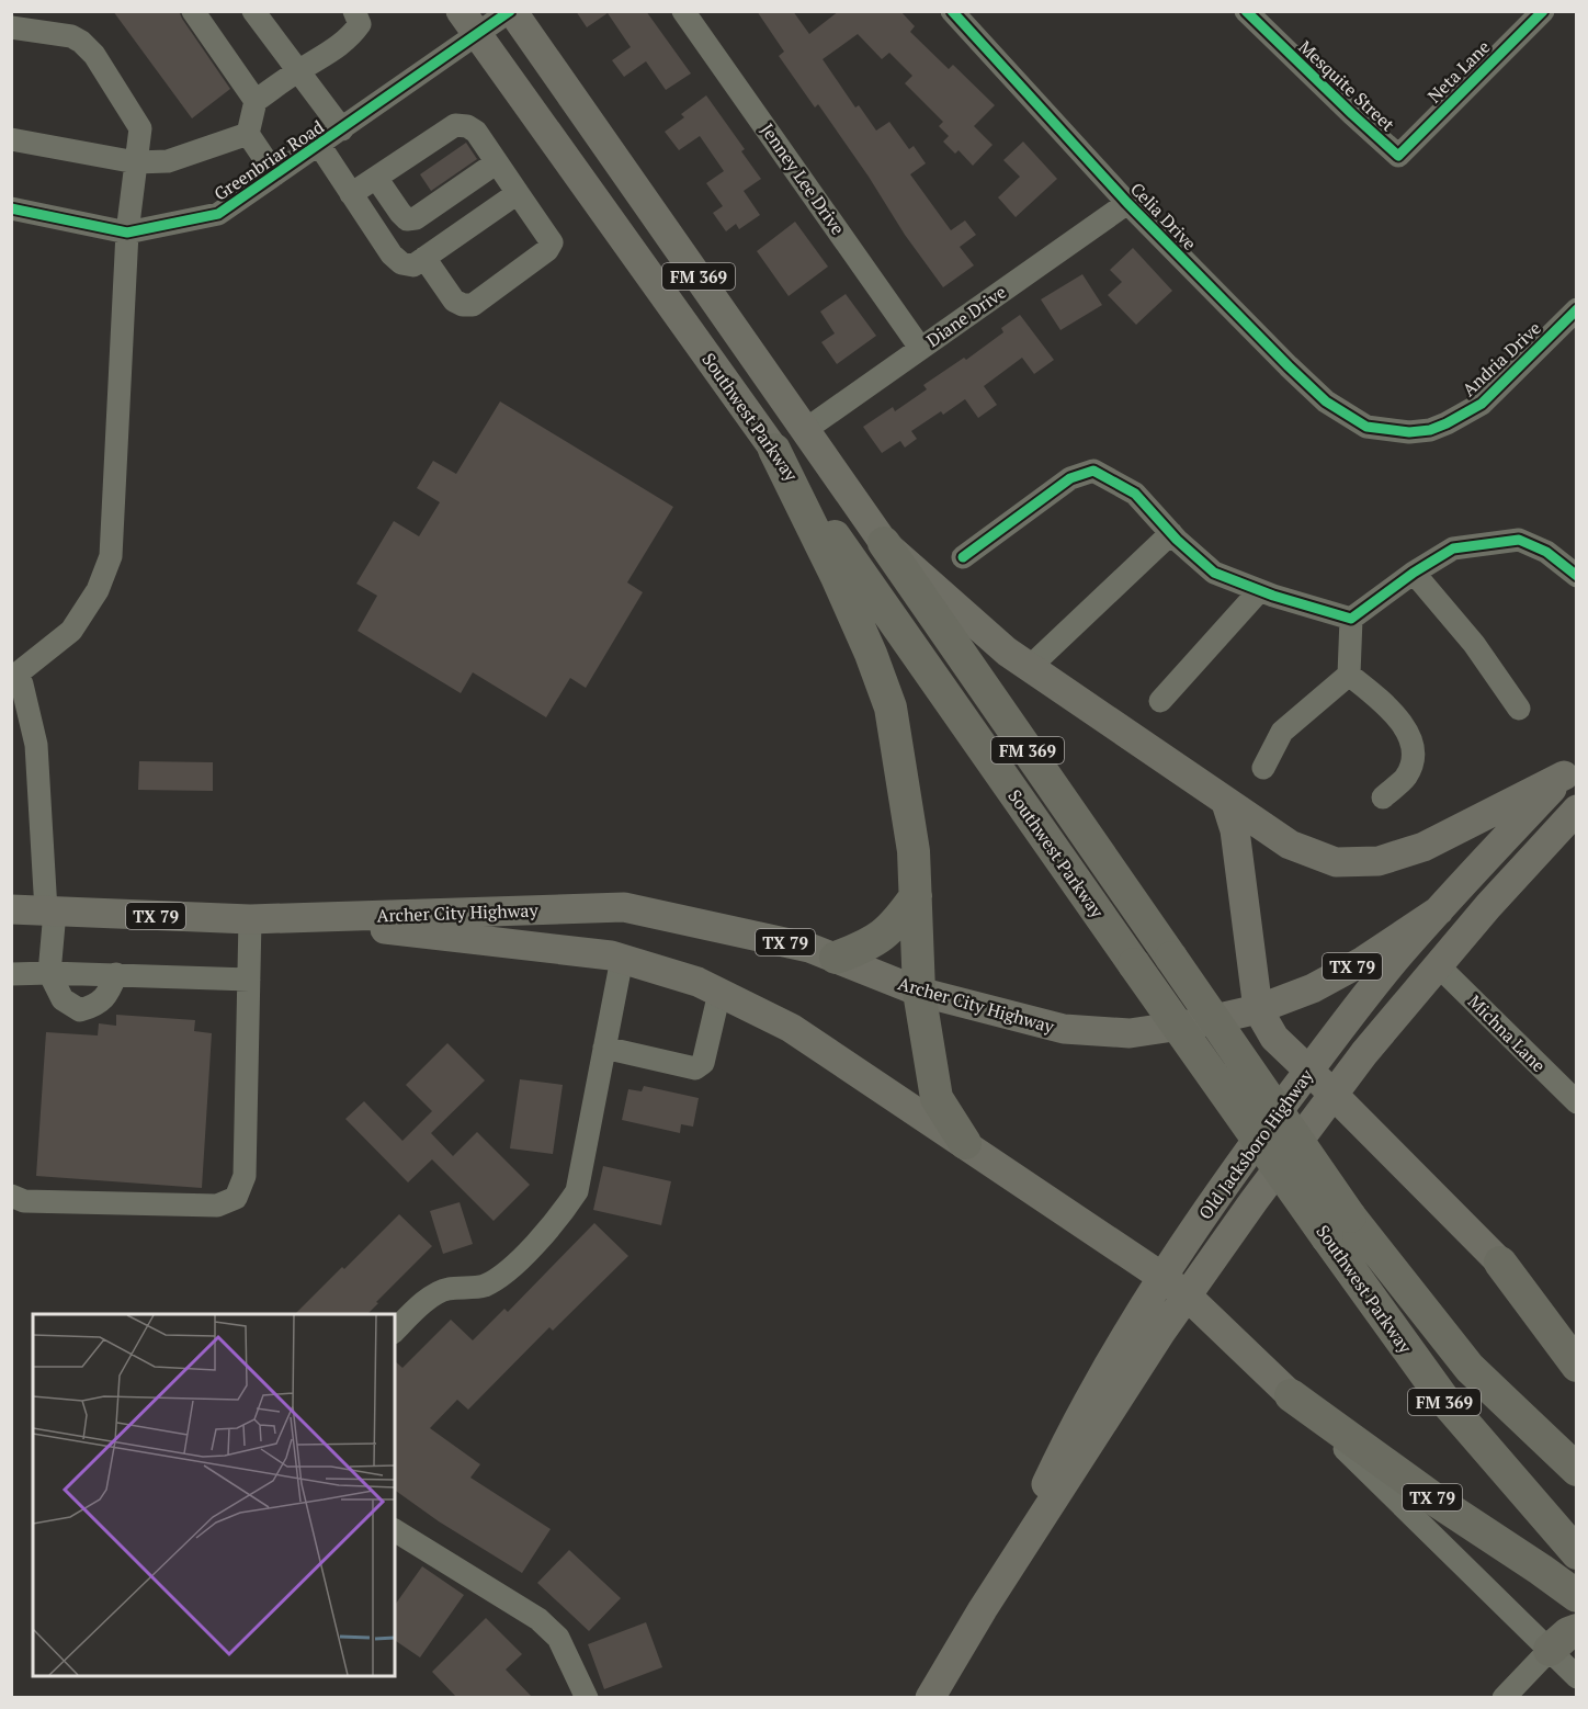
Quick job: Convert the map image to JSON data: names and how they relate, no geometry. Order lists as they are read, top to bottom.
{
  "streets": {
    "highway": ["FM 369", "Southwest Parkway", "TX 79"],
    "main road": ["Archer City Highway", "Old Jacksboro Highway"],
    "street": [
      "Neta Lane",
      "Mesquite Street",
      "Greenbriar Road",
      "Jenney Lee Drive",
      "Celia Drive",
      "Diane Drive",
      "Andria Drive",
      "Michna Lane"
    ]
  },
  "crossings": [
    ["Neta Lane", "Mesquite Street"],
    ["Greenbriar Road", "Southwest Parkway"],
    ["Jenney Lee Drive", "Diane Drive"],
    ["Celia Drive", "Diane Drive"],
    ["Celia Drive", "Andria Drive"],
    ["Diane Drive", "Southwest Parkway"],
    ["Archer City Highway", "TX 79"],
    ["Archer City Highway", "Old Jacksboro Highway"],
    ["TX 79", "Old Jacksboro Highway"],
    ["Michna Lane", "Old Jacksboro Highway"]
  ]
}
